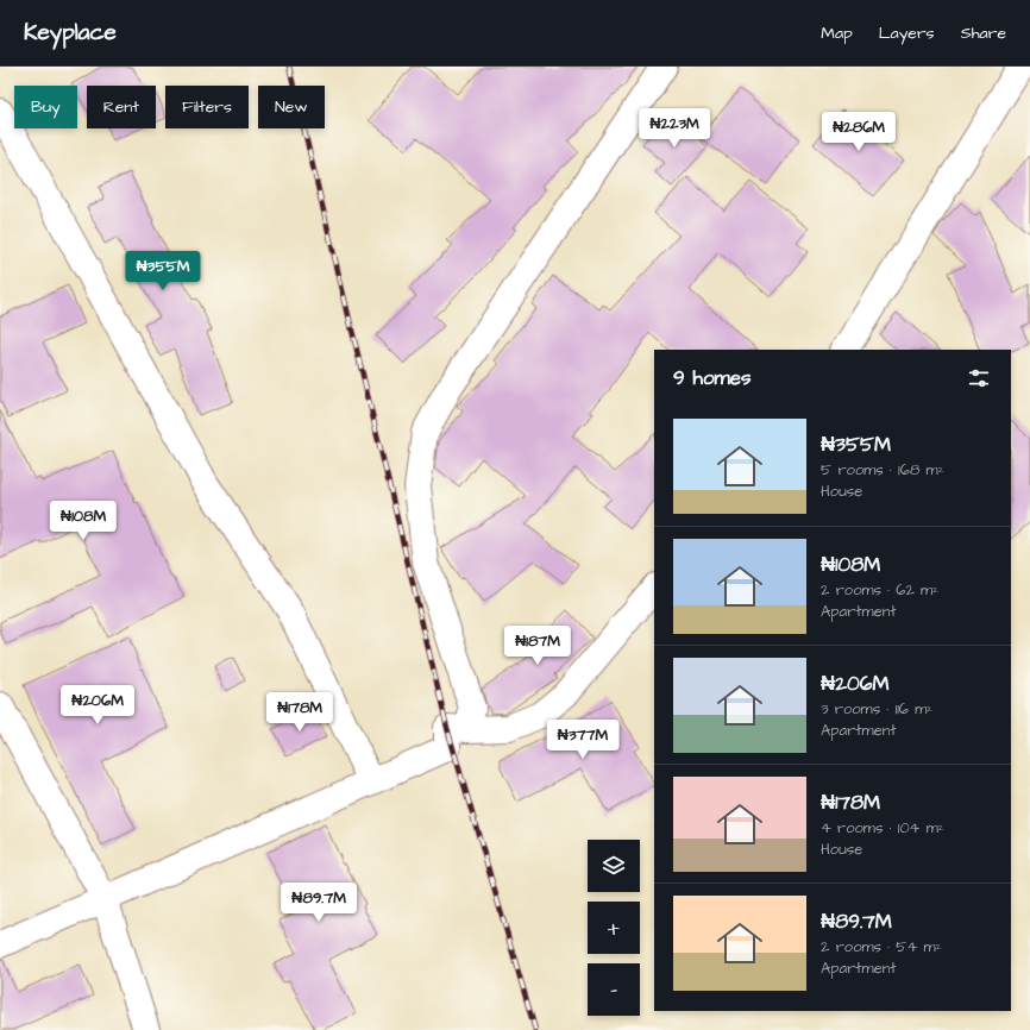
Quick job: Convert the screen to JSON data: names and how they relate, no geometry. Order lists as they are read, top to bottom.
{
  "page": {
    "header": "Keyplace",
    "nav": ["Map", "Layers", "Share"],
    "chip": [
      "Buy",
      "Rent",
      "Filters",
      "New"
    ],
    "price": [
      "₦223M",
      "₦286M",
      "₦355M",
      "₦108M",
      "₦187M",
      "₦206M",
      "₦178M",
      "₦377M",
      "₦89.7M"
    ],
    "heading": "9 homes",
    "list": [
      {
        "name": "₦355M",
        "note": "5 rooms · 168 m² · House"
      },
      {
        "name": "₦108M",
        "note": "2 rooms · 62 m² · Apartment"
      },
      {
        "name": "₦206M",
        "note": "3 rooms · 116 m² · Apartment"
      },
      {
        "name": "₦178M",
        "note": "4 rooms · 104 m² · House"
      },
      {
        "name": "₦89.7M",
        "note": "2 rooms · 54 m² · Apartment"
      }
    ],
    "map_buttons": ["+", "−"]
  }
}
